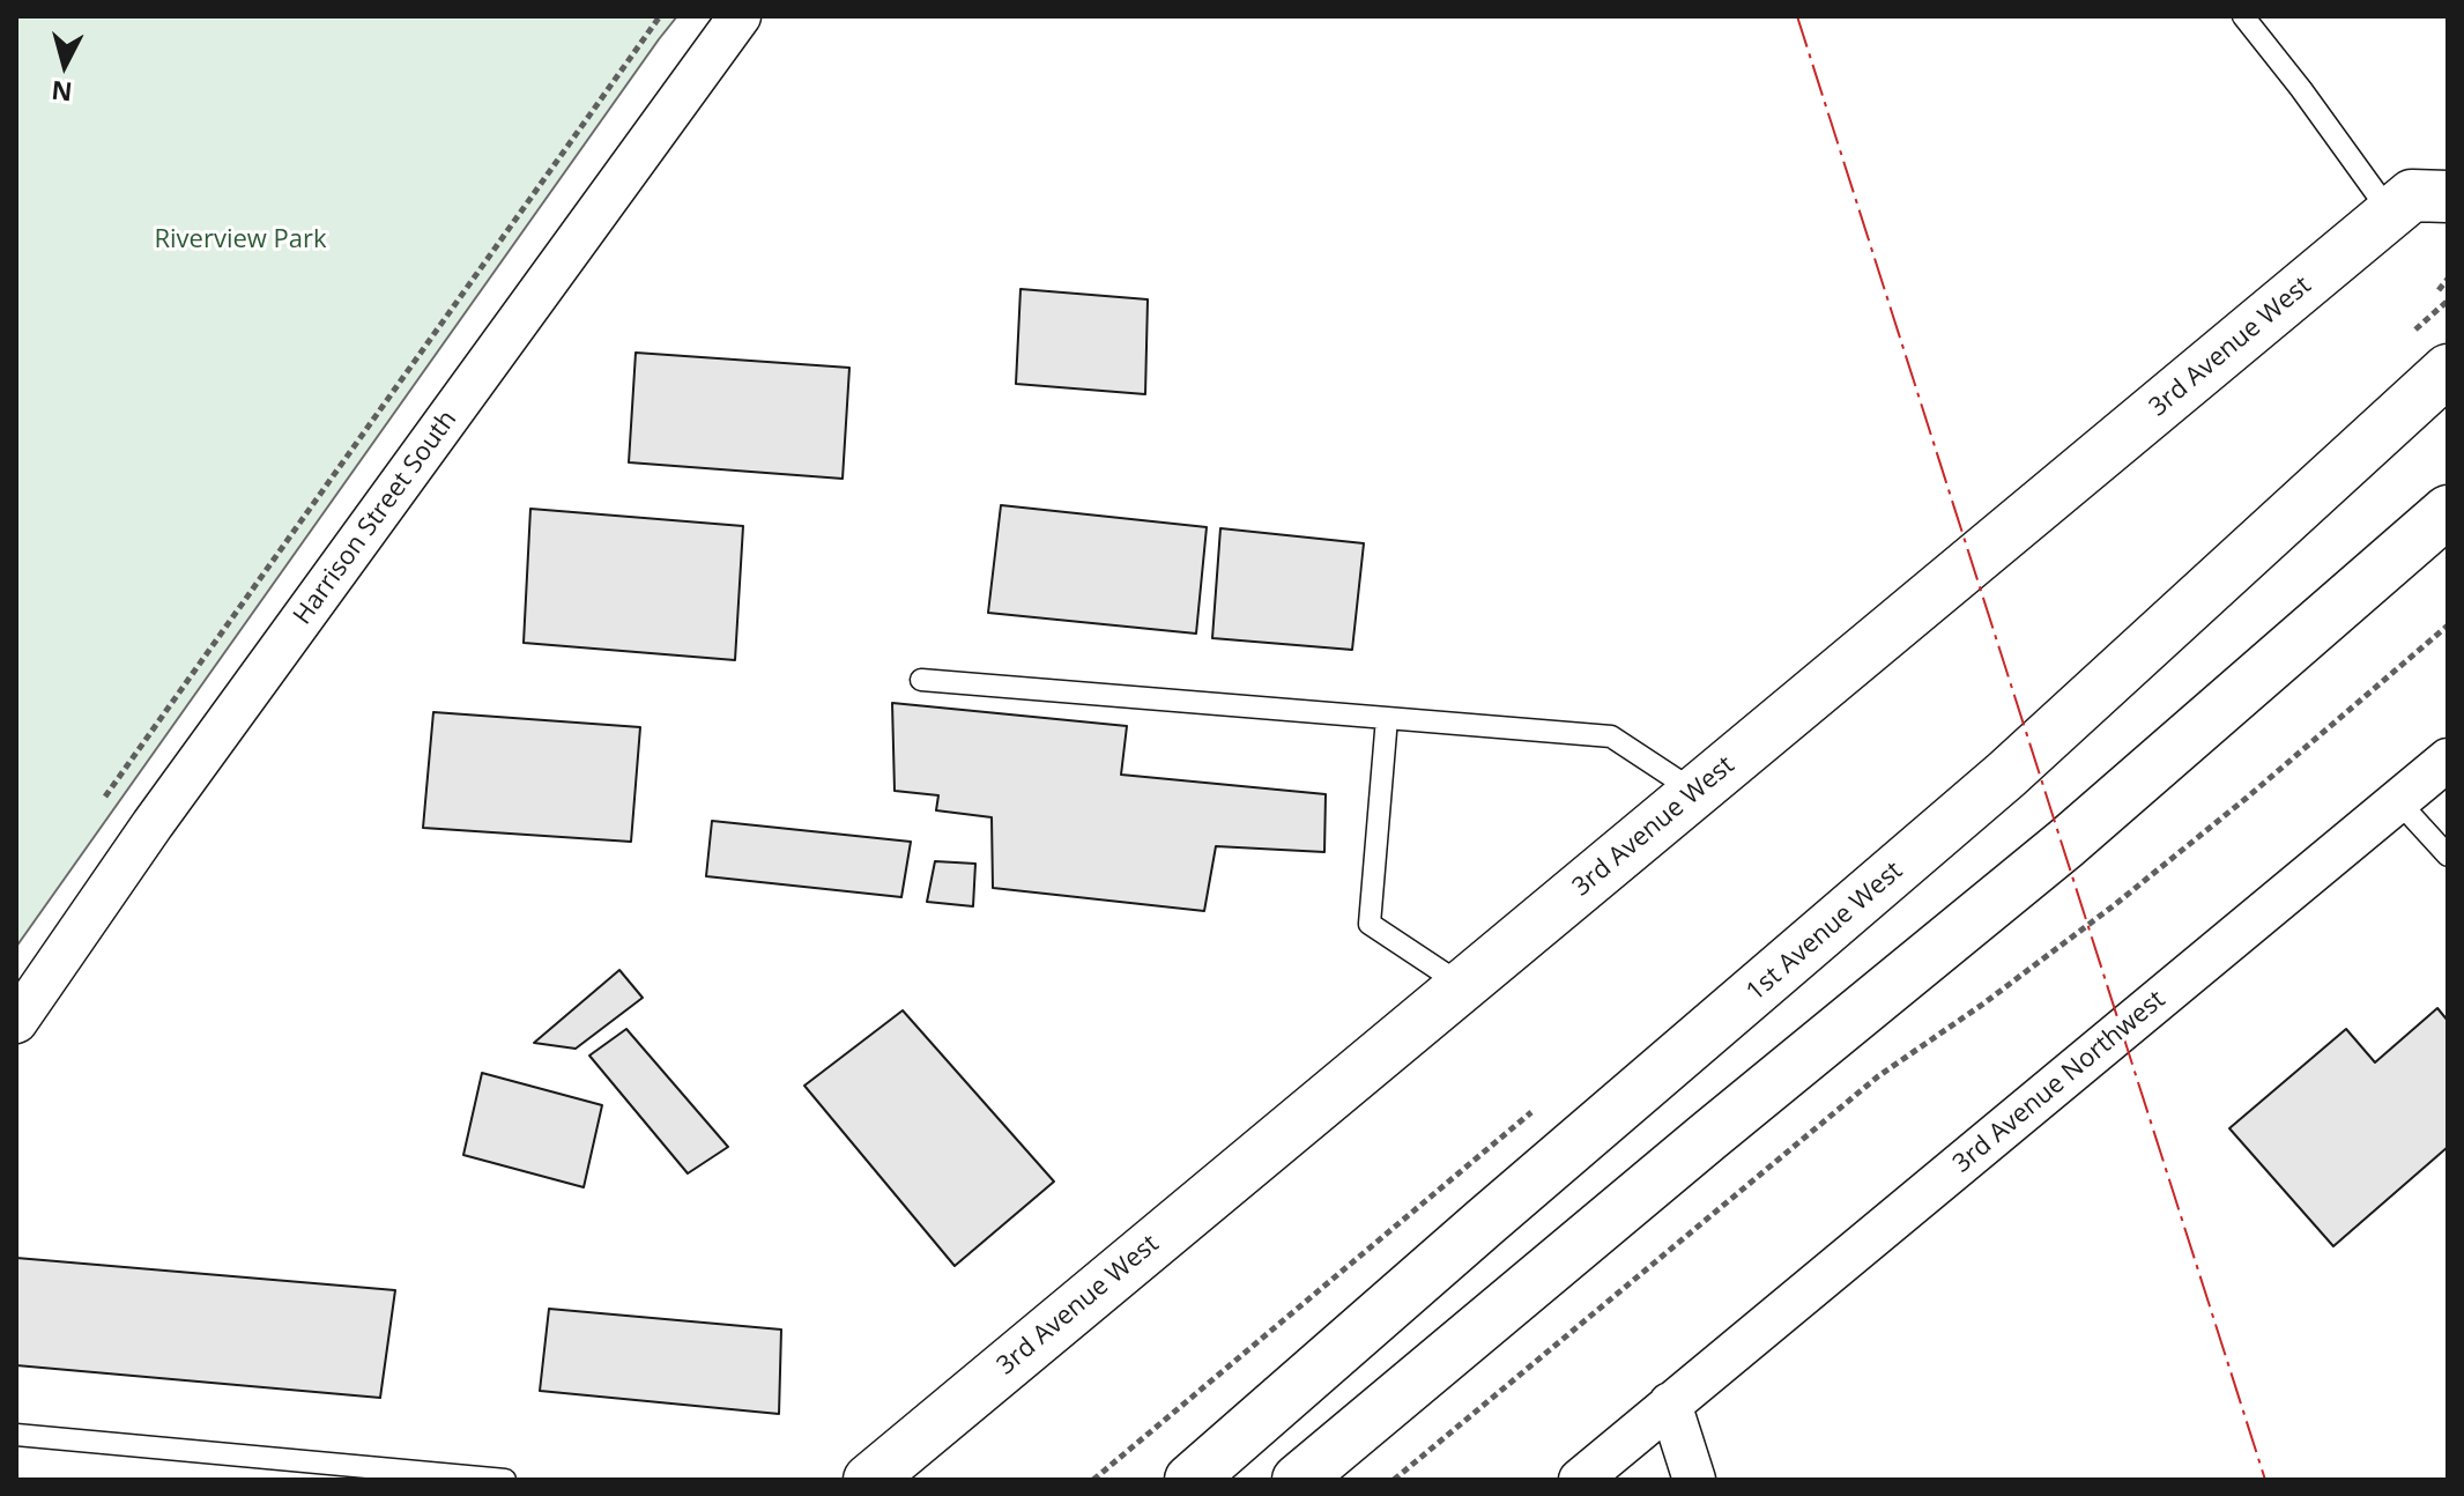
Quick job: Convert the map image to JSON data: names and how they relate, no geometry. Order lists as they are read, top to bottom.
{
  "streets": {
    "main road": ["3rd Avenue West", "1st Avenue West"],
    "street": ["Harrison Street South", "3rd Avenue Northwest"]
  },
  "parks": ["Riverview Park"],
  "north": "bottom"
}
